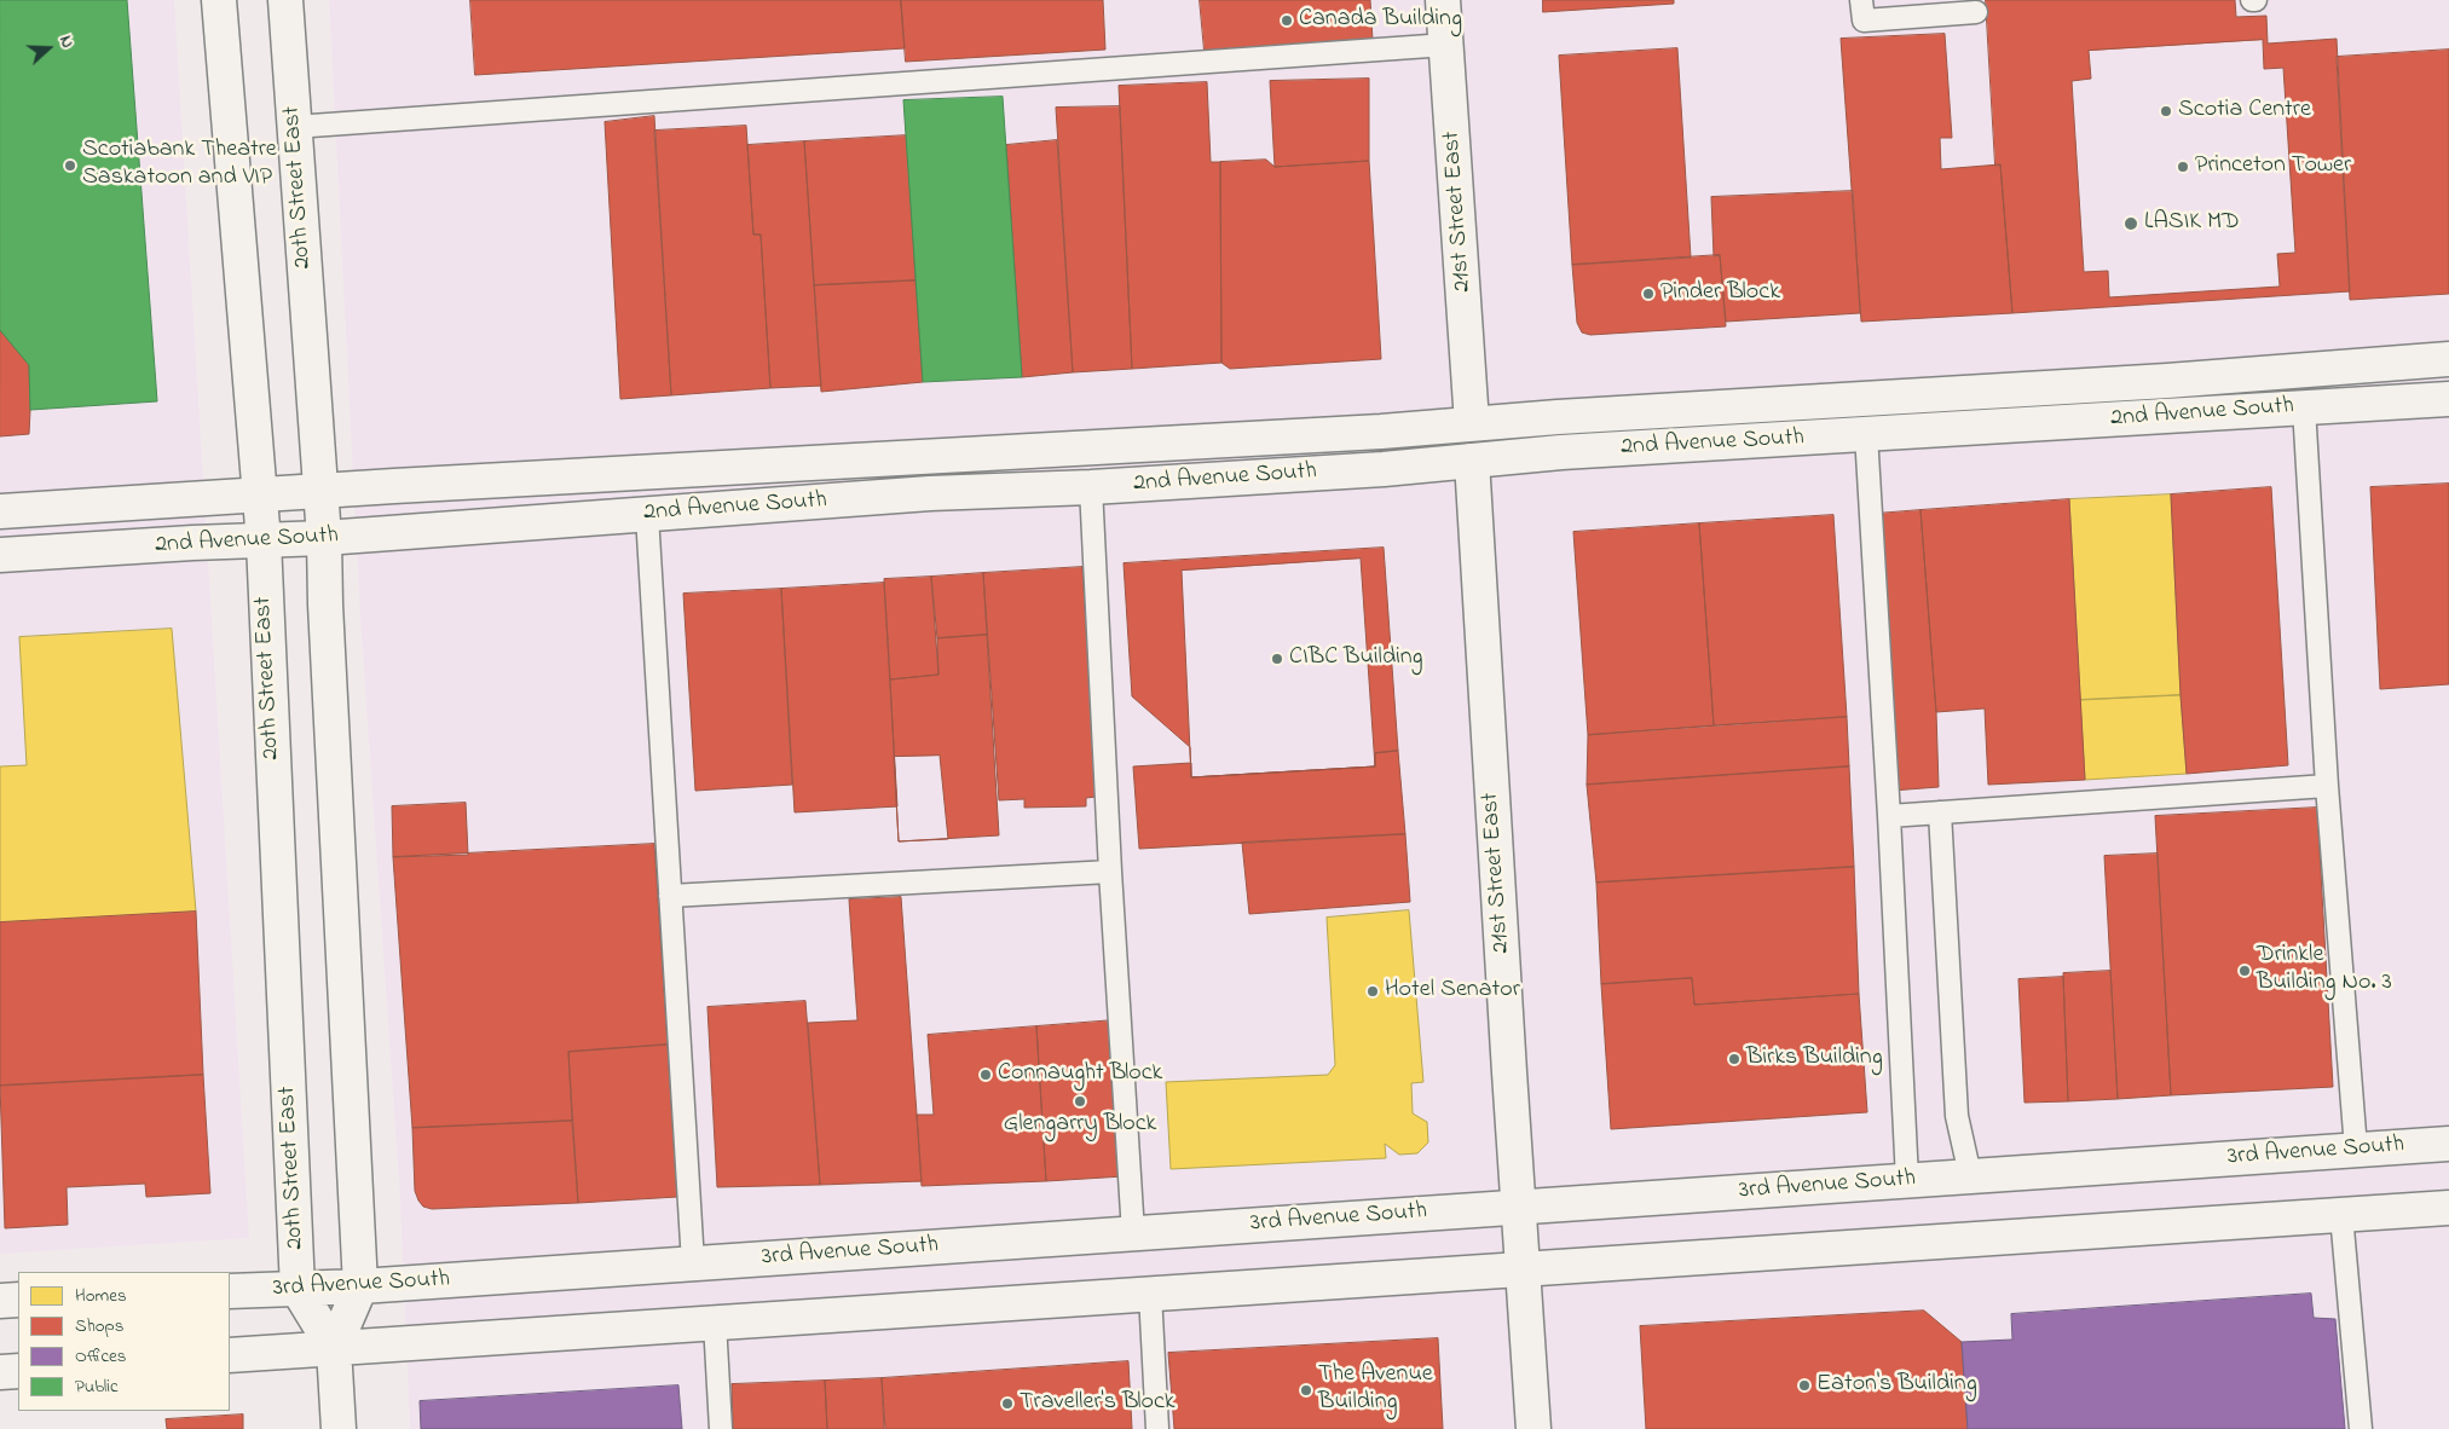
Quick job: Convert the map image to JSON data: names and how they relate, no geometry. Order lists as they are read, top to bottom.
{
  "streets": {
    "main road": [
      "20th Street East",
      "21st Street East",
      "2nd Avenue South",
      "3rd Avenue South"
    ]
  },
  "crossings": [
    ["20th Street East", "2nd Avenue South"],
    ["20th Street East", "3rd Avenue South"],
    ["21st Street East", "2nd Avenue South"],
    ["21st Street East", "3rd Avenue South"]
  ],
  "places": [
    "Canada Building",
    "Scotia Centre",
    "Scotiabank Theatre Saskatoon and VIP",
    "Princeton Tower",
    "LASIK MD",
    "Pinder Block",
    "CIBC Building",
    "Drinkle Building No. 3",
    "Hotel Senator",
    "Birks Building",
    "Connaught Block",
    "Glengarry Block",
    "Eaton's Building",
    "The Avenue Building",
    "Traveller's Block"
  ],
  "legend": [
    "Homes",
    "Shops",
    "Offices",
    "Public"
  ],
  "north": "right"
}
